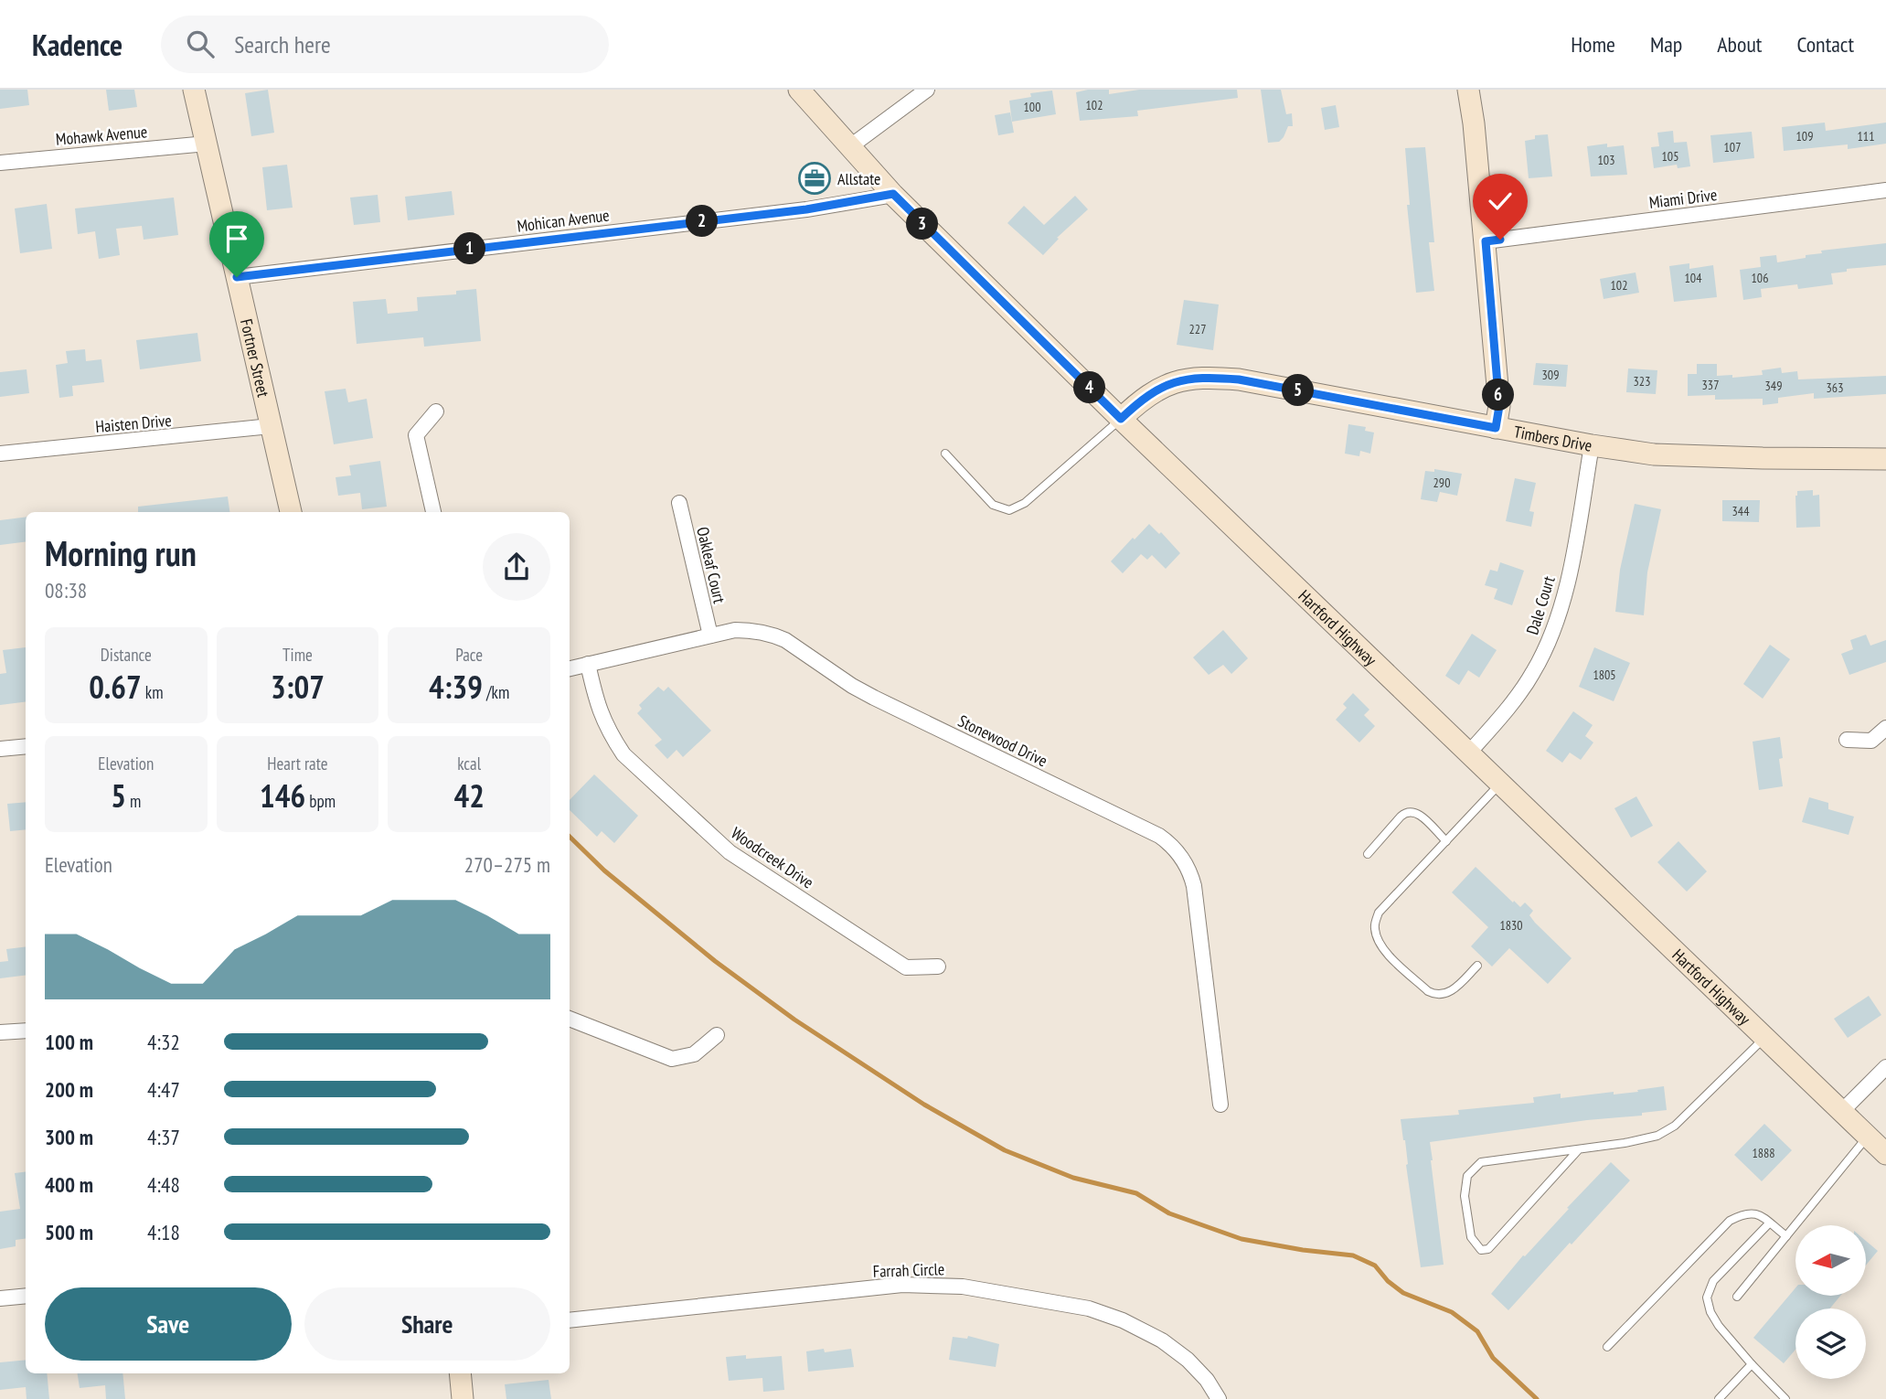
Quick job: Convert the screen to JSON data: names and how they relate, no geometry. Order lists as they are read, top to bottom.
{
  "streets": {
    "street": [
      "Mohawk Avenue",
      "Miami Drive",
      "Mohican Avenue",
      "Fortner Street",
      "Haisten Drive",
      "Timbers Drive",
      "Oakleaf Court",
      "Dale Court",
      "Hartford Highway",
      "Stonewood Drive",
      "Woodcreek Drive",
      "Farrah Circle"
    ]
  },
  "crossings": [
    ["Mohawk Avenue", "Fortner Street"],
    ["Mohican Avenue", "Fortner Street"],
    ["Mohican Avenue", "Hartford Highway"],
    ["Fortner Street", "Haisten Drive"],
    ["Timbers Drive", "Dale Court"],
    ["Timbers Drive", "Hartford Highway"],
    ["Oakleaf Court", "Stonewood Drive"],
    ["Dale Court", "Hartford Highway"],
    ["Stonewood Drive", "Woodcreek Drive"]
  ],
  "places": {
    "office": ["Allstate"]
  },
  "house_numbers": [
    "102",
    "100",
    "109",
    "111",
    "107",
    "105",
    "103",
    "104",
    "106",
    "102",
    "227",
    "309",
    "323",
    "337",
    "349",
    "363",
    "290",
    "344",
    "1805",
    "1830",
    "1888"
  ],
  "north": "left",
  "page": {
    "header": "Kadence",
    "search": "Search here",
    "nav": [
      "Home",
      "Map",
      "About",
      "Contact"
    ],
    "pins": [
      "2",
      "3",
      "1",
      "4",
      "5",
      "6"
    ],
    "heading": ["Morning run", "08:38"],
    "stats": [
      ["Distance", "0.67 km"],
      ["Time", "3:07"],
      ["Pace", "4:39 /km"],
      ["Elevation", "5 m"],
      ["Heart rate", "146 bpm"],
      ["kcal", "42"]
    ],
    "chart": ["Elevation", "270–275 m"],
    "list": [
      {
        "name": "100 m",
        "note": "4:32"
      },
      {
        "name": "200 m",
        "note": "4:47"
      },
      {
        "name": "300 m",
        "note": "4:37"
      },
      {
        "name": "400 m",
        "note": "4:48"
      },
      {
        "name": "500 m",
        "note": "4:18"
      }
    ],
    "buttons": ["Save", "Share"]
  }
}
